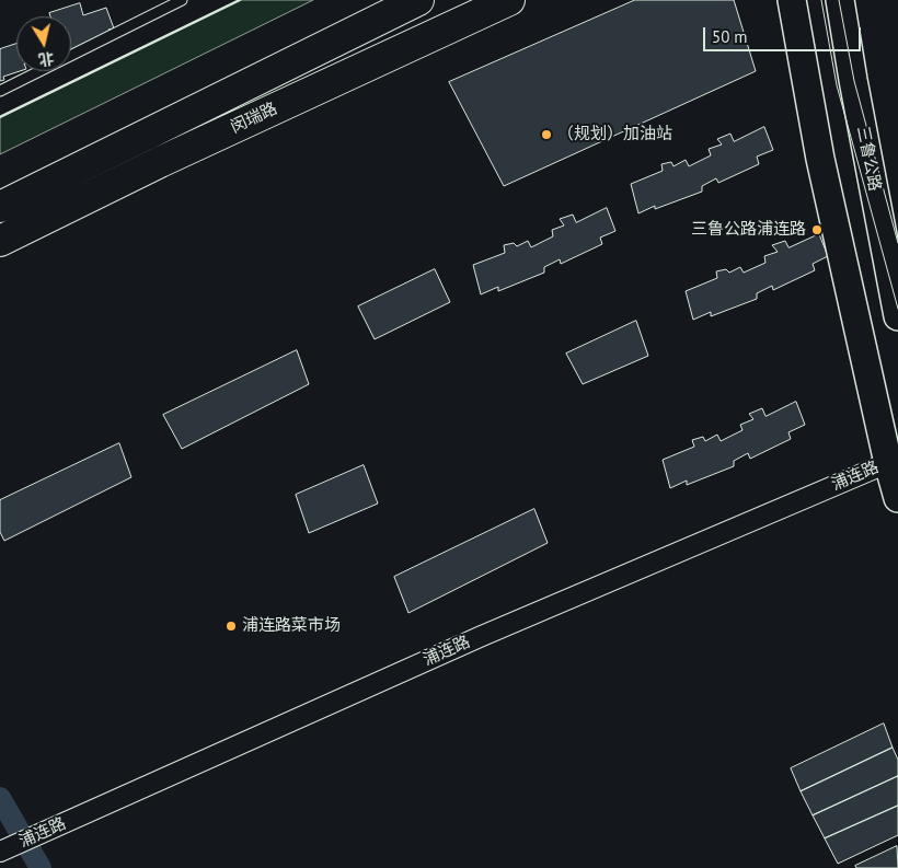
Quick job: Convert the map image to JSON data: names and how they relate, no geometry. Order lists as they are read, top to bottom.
{
  "streets": {
    "main road": ["闵瑞路", "三鲁公路"],
    "street": ["浦连路"]
  },
  "places": ["（规划）加油站", "三鲁公路浦连路", "浦连路菜市场"],
  "scale_bar": "50 m",
  "north": "bottom"
}
